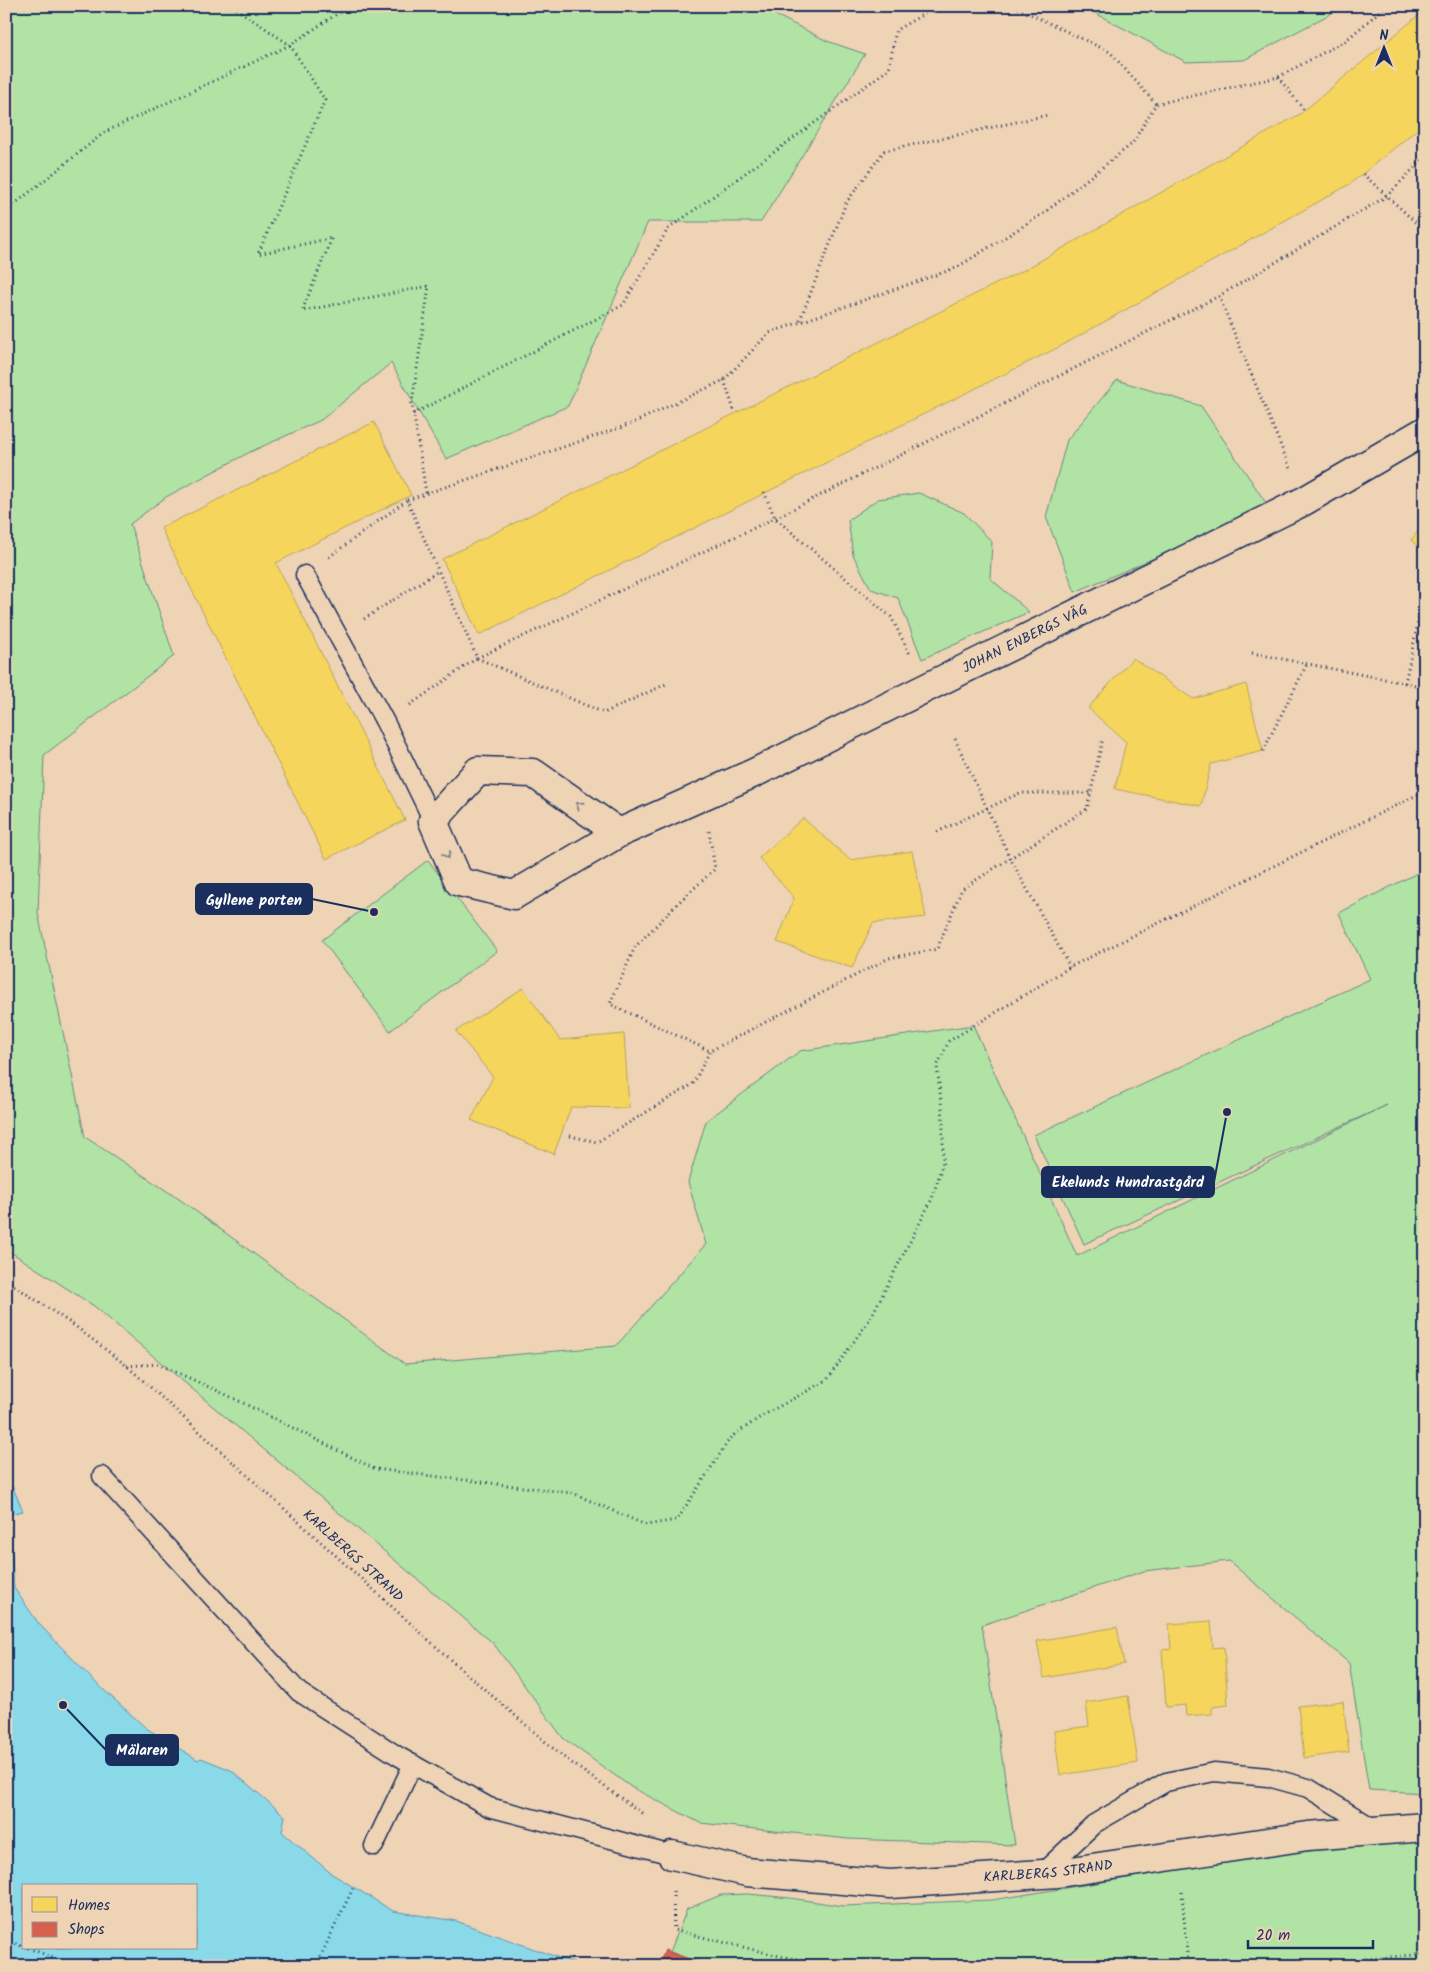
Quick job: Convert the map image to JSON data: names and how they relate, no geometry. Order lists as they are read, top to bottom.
{
  "streets": {
    "street": ["JOHAN ENBERGS VÄG", "KARLBERGS STRAND"]
  },
  "places": ["Gyllene porten", "Ekelunds Hundrastgård", "Mälaren"],
  "legend": ["Homes", "Shops"],
  "scale_bar": "20 m",
  "north": "top"
}
